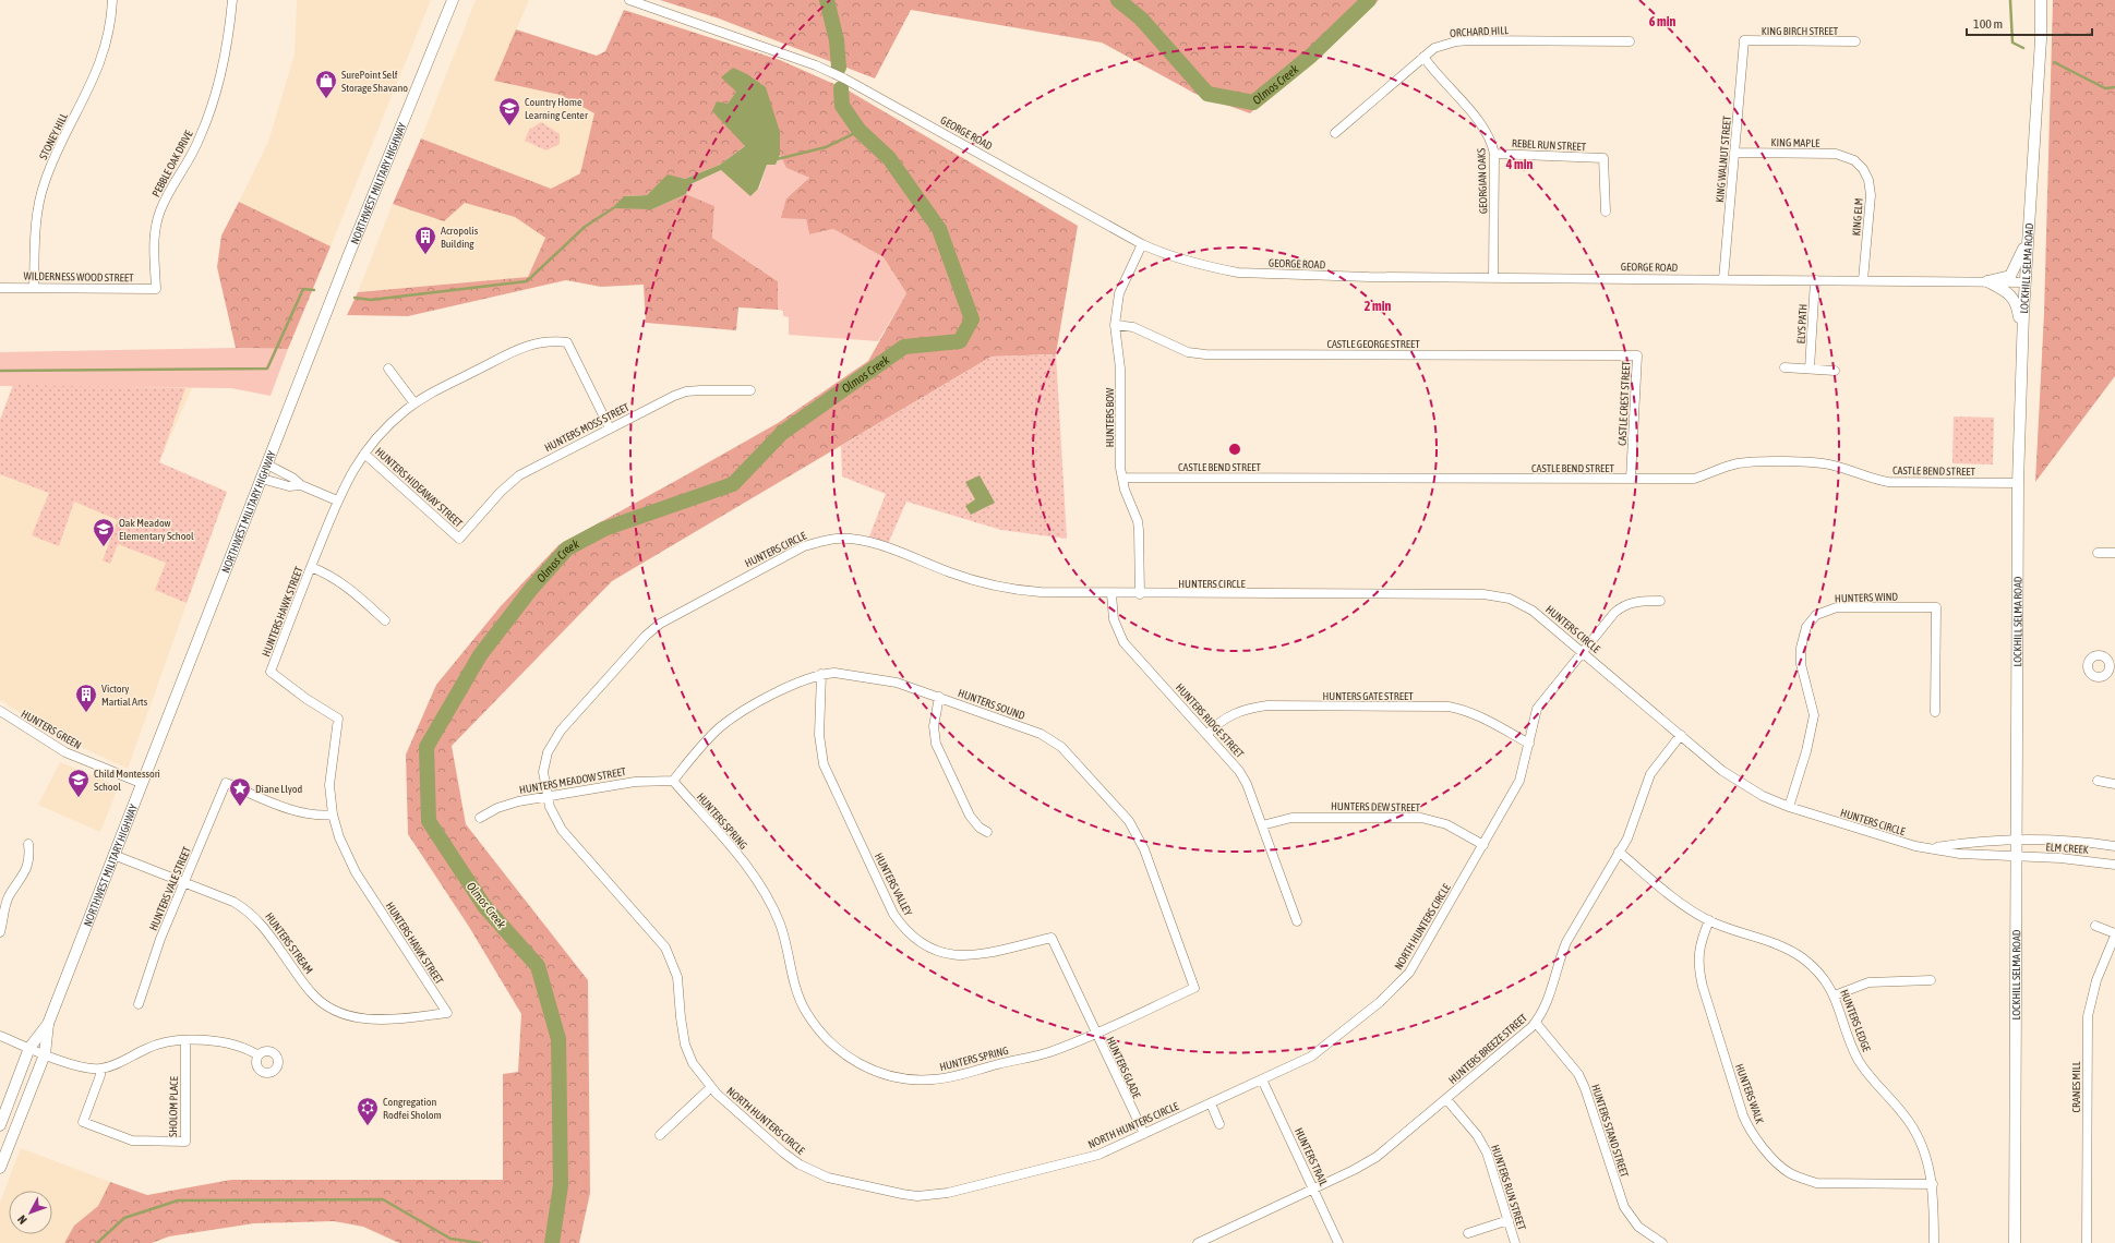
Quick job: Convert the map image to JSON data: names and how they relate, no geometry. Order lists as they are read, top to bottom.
{
  "streets": {
    "main road": ["NORTHWEST MILITARY HIGHWAY", "LOCKHILL SELMA ROAD"],
    "street": [
      "KING BIRCH STREET",
      "ORCHARD HILL",
      "GEORGE ROAD",
      "STONEY HILL",
      "KING MAPLE",
      "REBEL RUN STREET",
      "KING WALNUT STREET",
      "PEBBLE OAK DRIVE",
      "GEORGIAN OAKS",
      "KING ELM",
      "WILDERNESS WOOD STREET",
      "ELYS PATH",
      "CASTLE GEORGE STREET",
      "CASTLE CREST STREET",
      "HUNTERS BOW",
      "HUNTERS MOSS STREET",
      "CASTLE BEND STREET",
      "HUNTERS HIDEAWAY STREET",
      "HUNTERS CIRCLE",
      "HUNTERS WIND",
      "HUNTERS HAWK STREET",
      "HUNTERS GATE STREET",
      "HUNTERS SOUND",
      "HUNTERS RIDGE STREET",
      "HUNTERS GREEN",
      "HUNTERS MEADOW STREET",
      "HUNTERS DEW STREET",
      "HUNTERS SPRING",
      "ELM CREEK",
      "HUNTERS VALLEY",
      "HUNTERS VALE STREET",
      "NORTH HUNTERS CIRCLE",
      "HUNTERS STREAM",
      "HUNTERS LEDGE",
      "HUNTERS BREEZE STREET",
      "HUNTERS GLADE",
      "CRANES MILL",
      "HUNTERS WALK",
      "SHOLOM PLACE",
      "HUNTERS STAND STREET",
      "HUNTERS TRAIL",
      "HUNTERS RUN STREET"
    ]
  },
  "crossings": [
    ["KING BIRCH STREET", "KING WALNUT STREET"],
    ["ORCHARD HILL", "GEORGIAN OAKS"],
    ["GEORGE ROAD", "KING WALNUT STREET"],
    ["GEORGE ROAD", "GEORGIAN OAKS"],
    ["GEORGE ROAD", "KING ELM"],
    ["GEORGE ROAD", "LOCKHILL SELMA ROAD"],
    ["GEORGE ROAD", "ELYS PATH"],
    ["GEORGE ROAD", "HUNTERS BOW"],
    ["STONEY HILL", "WILDERNESS WOOD STREET"],
    ["KING MAPLE", "KING WALNUT STREET"],
    ["KING MAPLE", "KING ELM"],
    ["REBEL RUN STREET", "GEORGIAN OAKS"],
    ["PEBBLE OAK DRIVE", "WILDERNESS WOOD STREET"],
    ["NORTHWEST MILITARY HIGHWAY", "HUNTERS GREEN"],
    ["NORTHWEST MILITARY HIGHWAY", "HUNTERS STREAM"],
    ["LOCKHILL SELMA ROAD", "CASTLE BEND STREET"],
    ["LOCKHILL SELMA ROAD", "HUNTERS CIRCLE"],
    ["LOCKHILL SELMA ROAD", "ELM CREEK"],
    ["CASTLE GEORGE STREET", "CASTLE CREST STREET"],
    ["CASTLE GEORGE STREET", "HUNTERS BOW"],
    ["CASTLE CREST STREET", "CASTLE BEND STREET"],
    ["HUNTERS BOW", "CASTLE BEND STREET"],
    ["HUNTERS BOW", "HUNTERS CIRCLE"],
    ["HUNTERS MOSS STREET", "HUNTERS HIDEAWAY STREET"],
    ["HUNTERS MOSS STREET", "HUNTERS HAWK STREET"],
    ["HUNTERS HIDEAWAY STREET", "HUNTERS HAWK STREET"],
    ["HUNTERS CIRCLE", "HUNTERS WIND"],
    ["HUNTERS CIRCLE", "HUNTERS RIDGE STREET"],
    ["HUNTERS CIRCLE", "HUNTERS MEADOW STREET"],
    ["HUNTERS CIRCLE", "ELM CREEK"],
    ["HUNTERS CIRCLE", "NORTH HUNTERS CIRCLE"],
    ["HUNTERS CIRCLE", "HUNTERS BREEZE STREET"],
    ["HUNTERS HAWK STREET", "HUNTERS VALE STREET"],
    ["HUNTERS HAWK STREET", "HUNTERS STREAM"],
    ["HUNTERS GATE STREET", "HUNTERS RIDGE STREET"],
    ["HUNTERS GATE STREET", "NORTH HUNTERS CIRCLE"],
    ["HUNTERS SOUND", "HUNTERS MEADOW STREET"],
    ["HUNTERS SOUND", "HUNTERS SPRING"],
    ["HUNTERS SOUND", "HUNTERS VALLEY"],
    ["HUNTERS RIDGE STREET", "HUNTERS DEW STREET"],
    ["HUNTERS MEADOW STREET", "HUNTERS SPRING"],
    ["HUNTERS MEADOW STREET", "NORTH HUNTERS CIRCLE"],
    ["HUNTERS DEW STREET", "NORTH HUNTERS CIRCLE"],
    ["HUNTERS SPRING", "HUNTERS VALLEY"],
    ["HUNTERS SPRING", "HUNTERS GLADE"],
    ["HUNTERS VALLEY", "HUNTERS GLADE"],
    ["HUNTERS VALE STREET", "HUNTERS STREAM"],
    ["NORTH HUNTERS CIRCLE", "HUNTERS GLADE"],
    ["NORTH HUNTERS CIRCLE", "HUNTERS TRAIL"],
    ["HUNTERS LEDGE", "HUNTERS BREEZE STREET"],
    ["HUNTERS LEDGE", "HUNTERS WALK"],
    ["HUNTERS BREEZE STREET", "HUNTERS STAND STREET"],
    ["HUNTERS BREEZE STREET", "HUNTERS TRAIL"],
    ["HUNTERS BREEZE STREET", "HUNTERS RUN STREET"]
  ],
  "water": ["Olmos Creek"],
  "places": {
    "shop": ["SurePoint Self Storage Shavano"],
    "school or university": ["Country Home Learning Center", "Oak Meadow Elementary School", "Child Montessori School"],
    "building": ["Acropolis Building", "Victory Martial Arts"],
    "place": ["Diane Llyod"],
    "synagogue": ["Congregation Rodfei Sholom"]
  },
  "scale_bar": "100 m",
  "north": "bottom left",
  "rings": ["6 min", "4 min", "2 min"]
}
